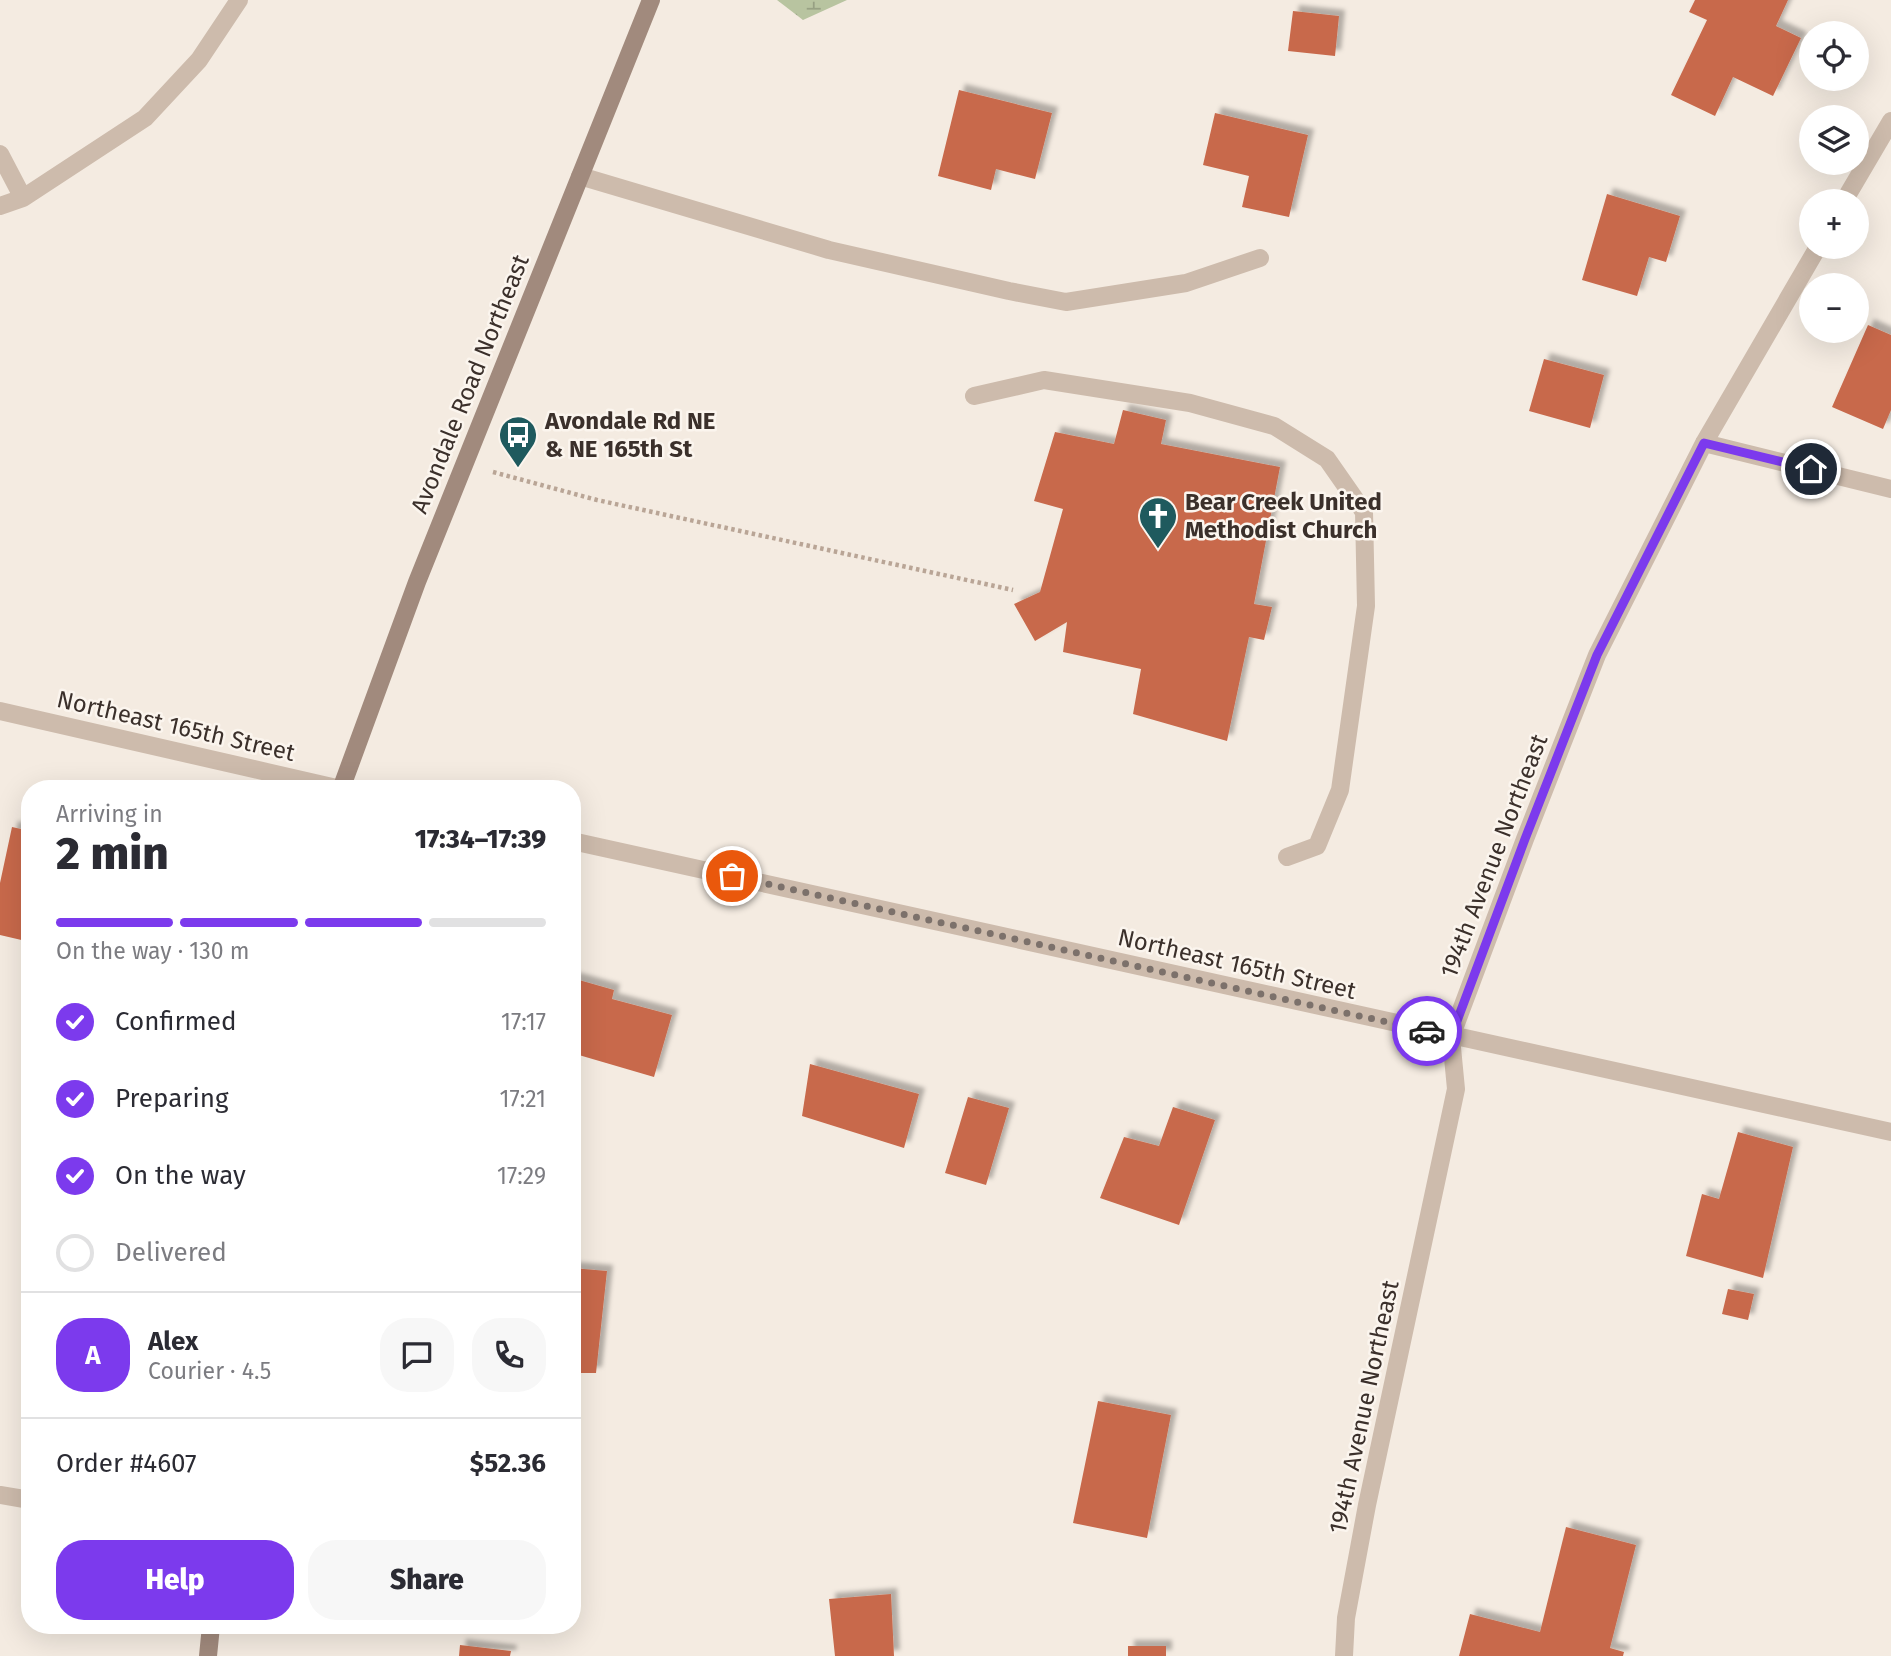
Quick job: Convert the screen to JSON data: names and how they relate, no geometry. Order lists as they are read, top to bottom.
{
  "streets": {
    "main road": ["Avondale Road Northeast"],
    "street": ["Northeast 165th Street", "194th Avenue Northeast"]
  },
  "crossings": [
    ["Northeast 165th Street", "194th Avenue Northeast"]
  ],
  "places": {
    "bus stop": ["Avondale Rd NE & NE 165th St"],
    "church": ["Bear Creek United Methodist Church"]
  },
  "page": {
    "map_buttons": ["+", "−"],
    "heading": ["2 min", "Arriving in", "17:34–17:39"],
    "panel": [
      "Alex",
      "Courier · 4.5",
      "Order #4607",
      "$52.36"
    ],
    "bar": "On the way · 130 m",
    "list": [
      ["Confirmed", "17:17"],
      ["Preparing", "17:21"],
      ["On the way", "17:29"],
      "Delivered"
    ],
    "round": "A",
    "buttons": ["Help", "Share"]
  }
}
